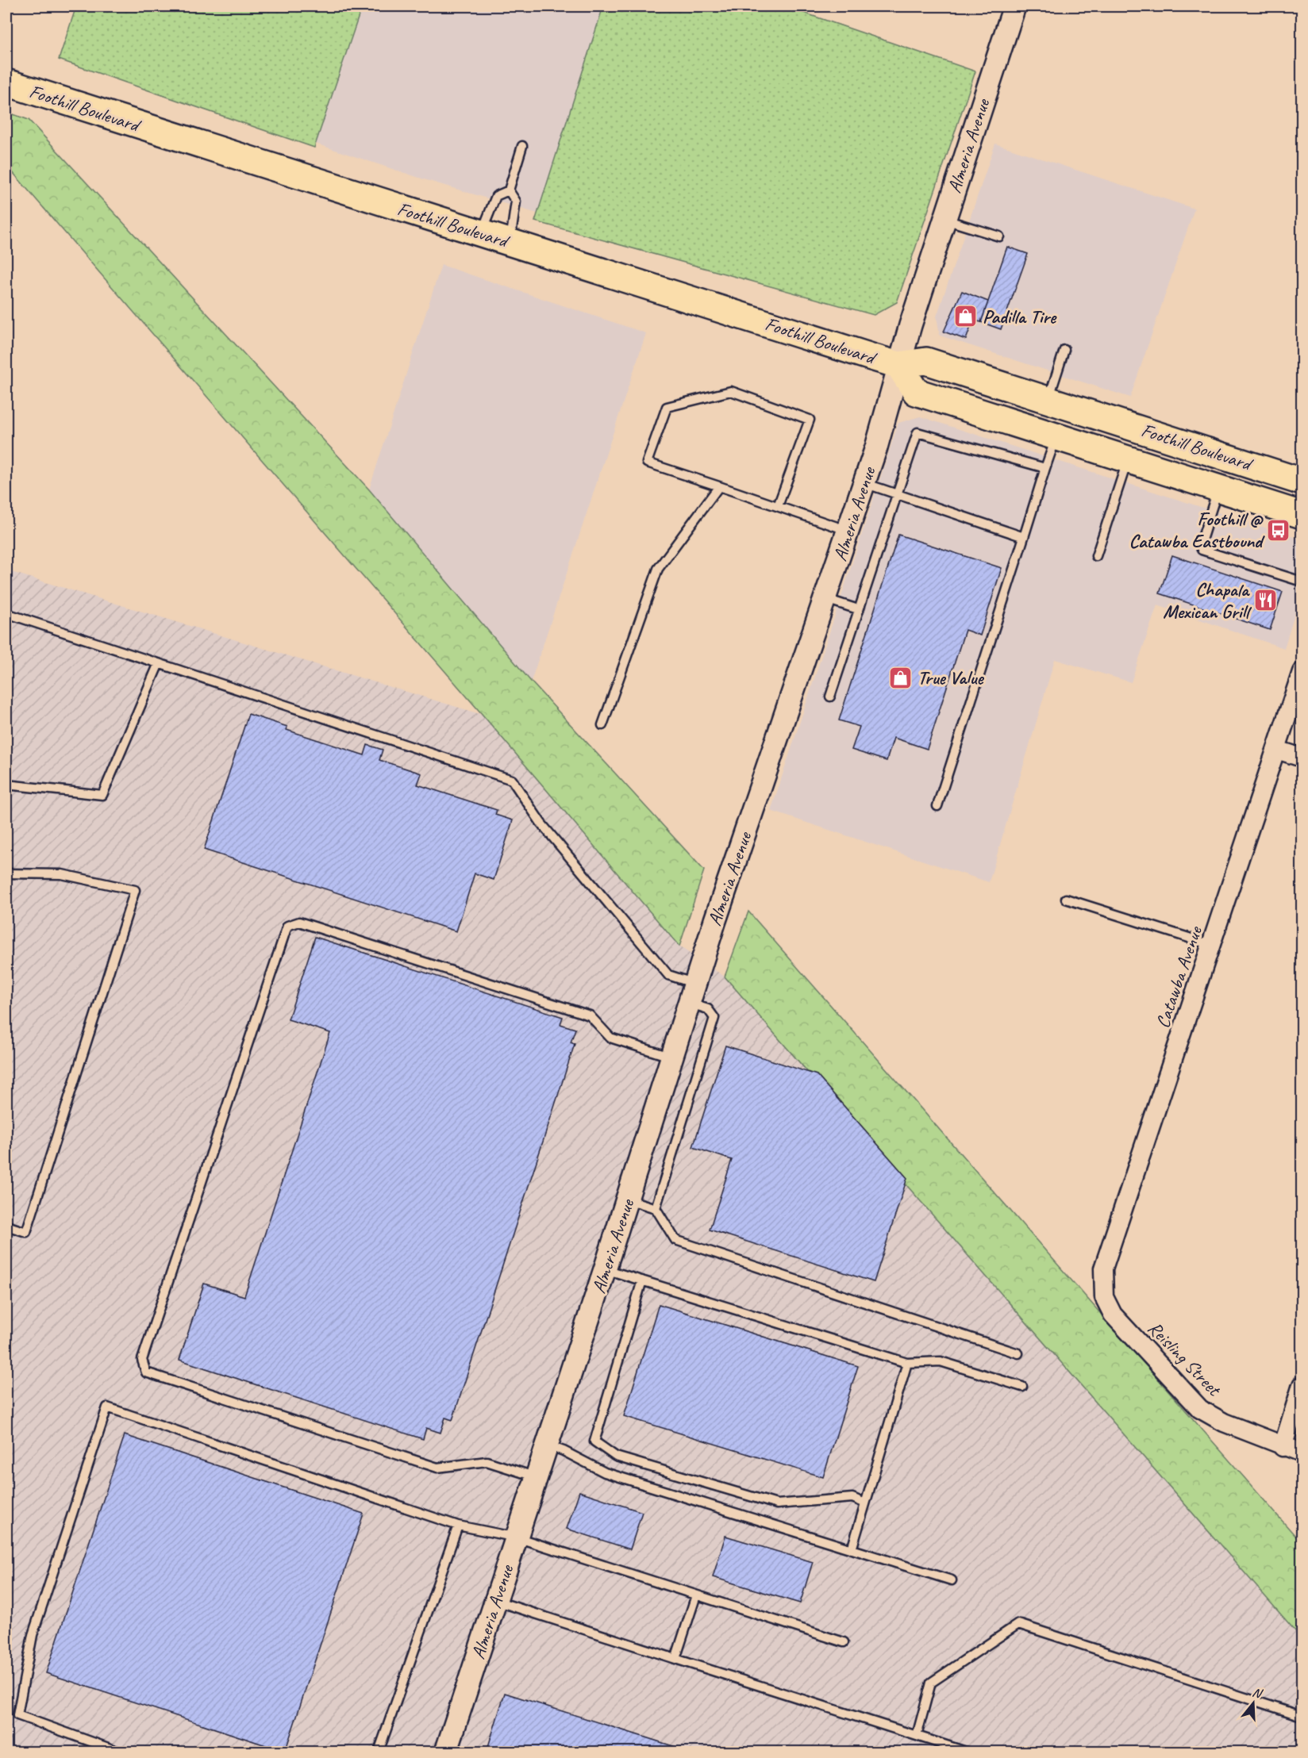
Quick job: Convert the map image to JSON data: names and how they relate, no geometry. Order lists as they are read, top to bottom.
{
  "streets": {
    "main road": ["Foothill Boulevard"],
    "street": ["Almeria Avenue", "Catawba Avenue", "Reisling Street"]
  },
  "crossings": [
    ["Foothill Boulevard", "Almeria Avenue"],
    ["Catawba Avenue", "Reisling Street"]
  ],
  "places": {
    "shop": ["Padilla Tire", "True Value"],
    "bus stop": ["Foothill @ Catawba Eastbound"],
    "restaurant": ["Chapala Mexican Grill"]
  },
  "north": "top"
}
